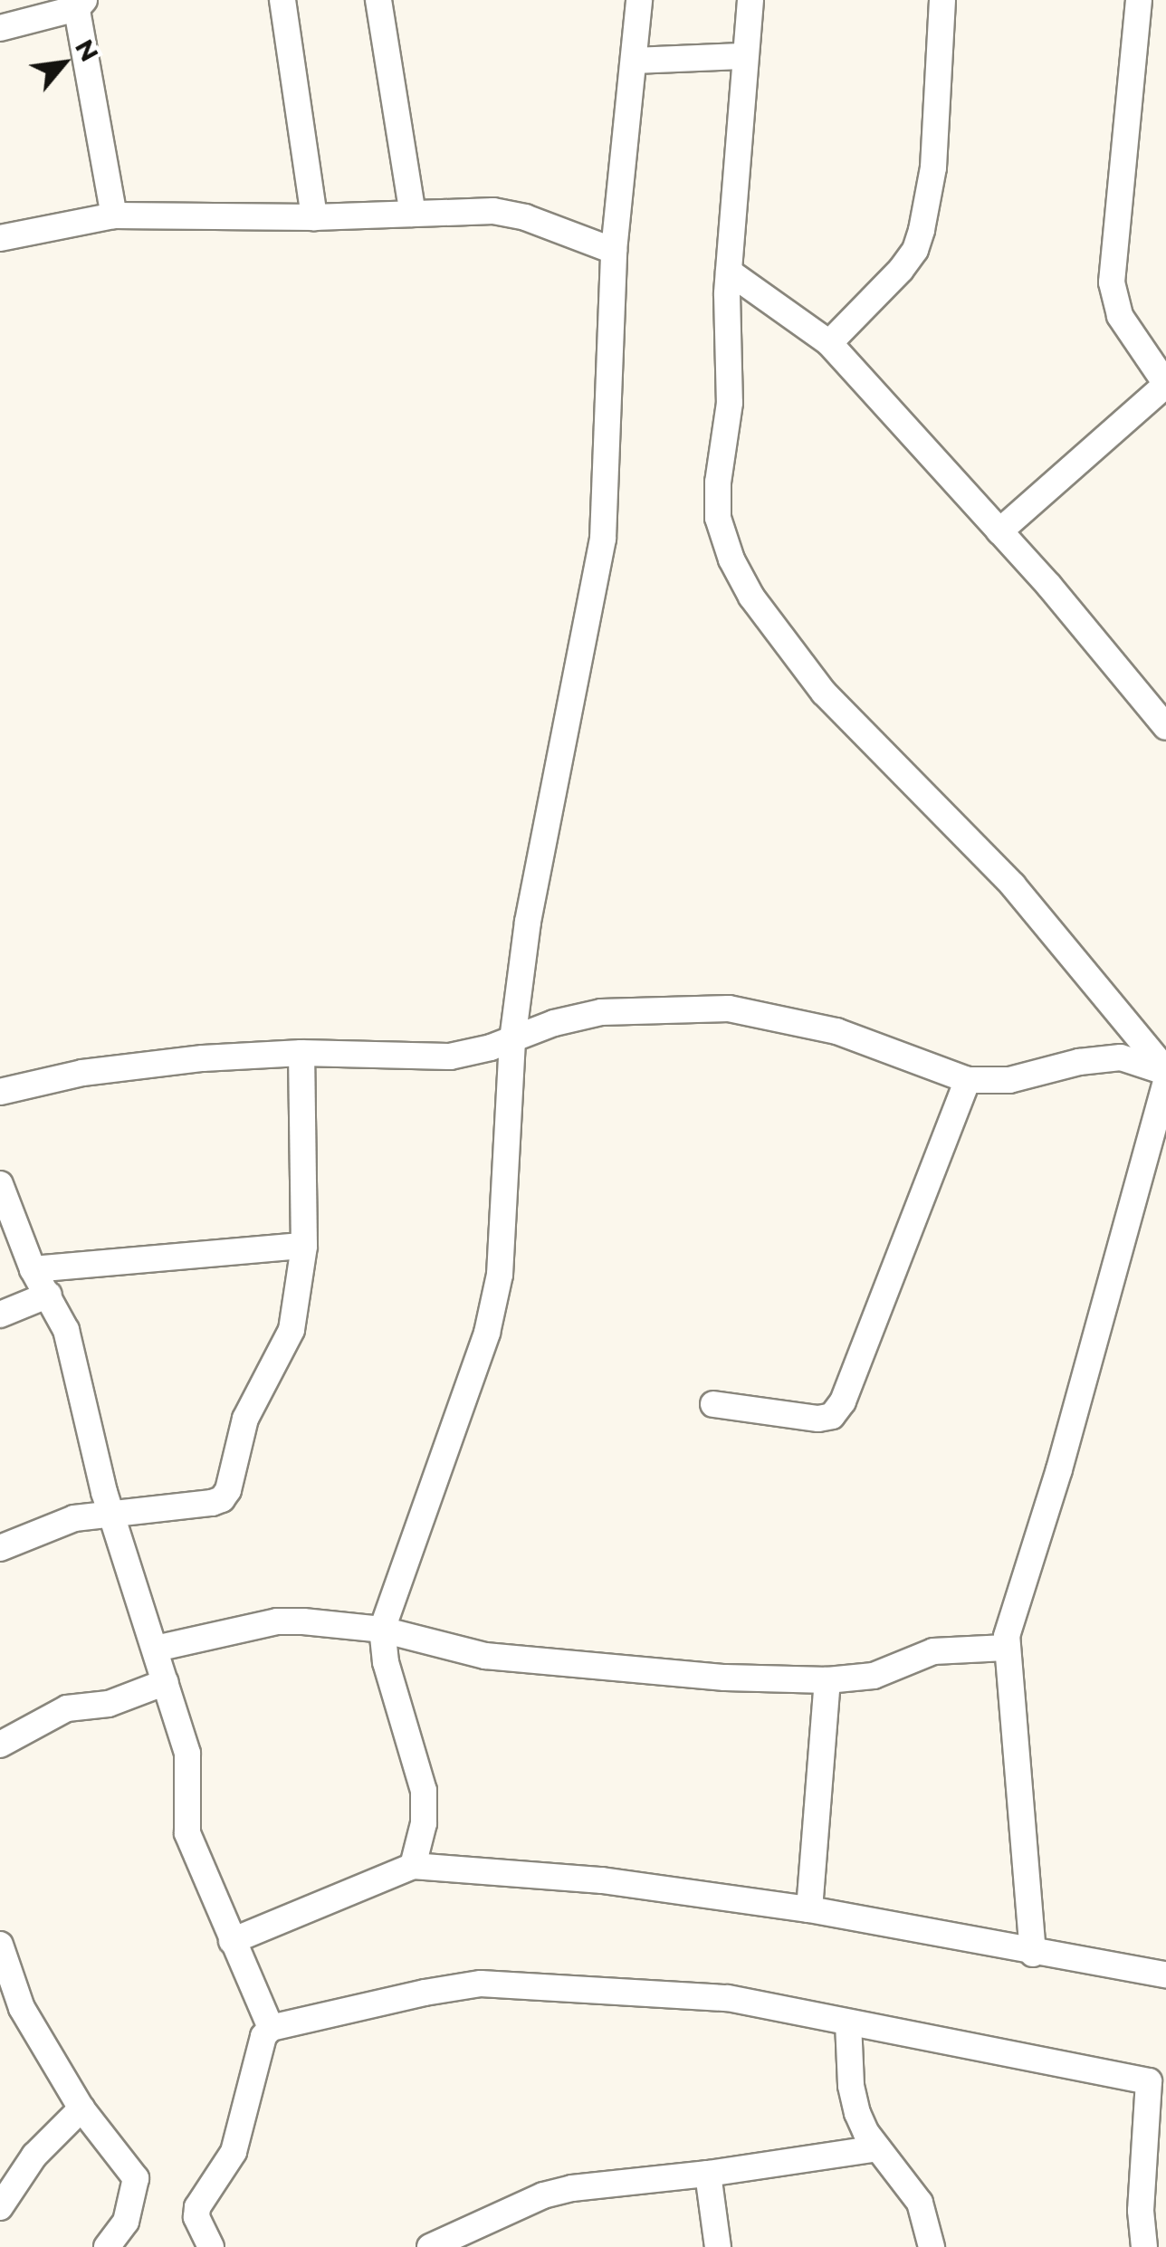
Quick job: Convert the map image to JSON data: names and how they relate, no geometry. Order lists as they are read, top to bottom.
{
  "north": "top right"
}
